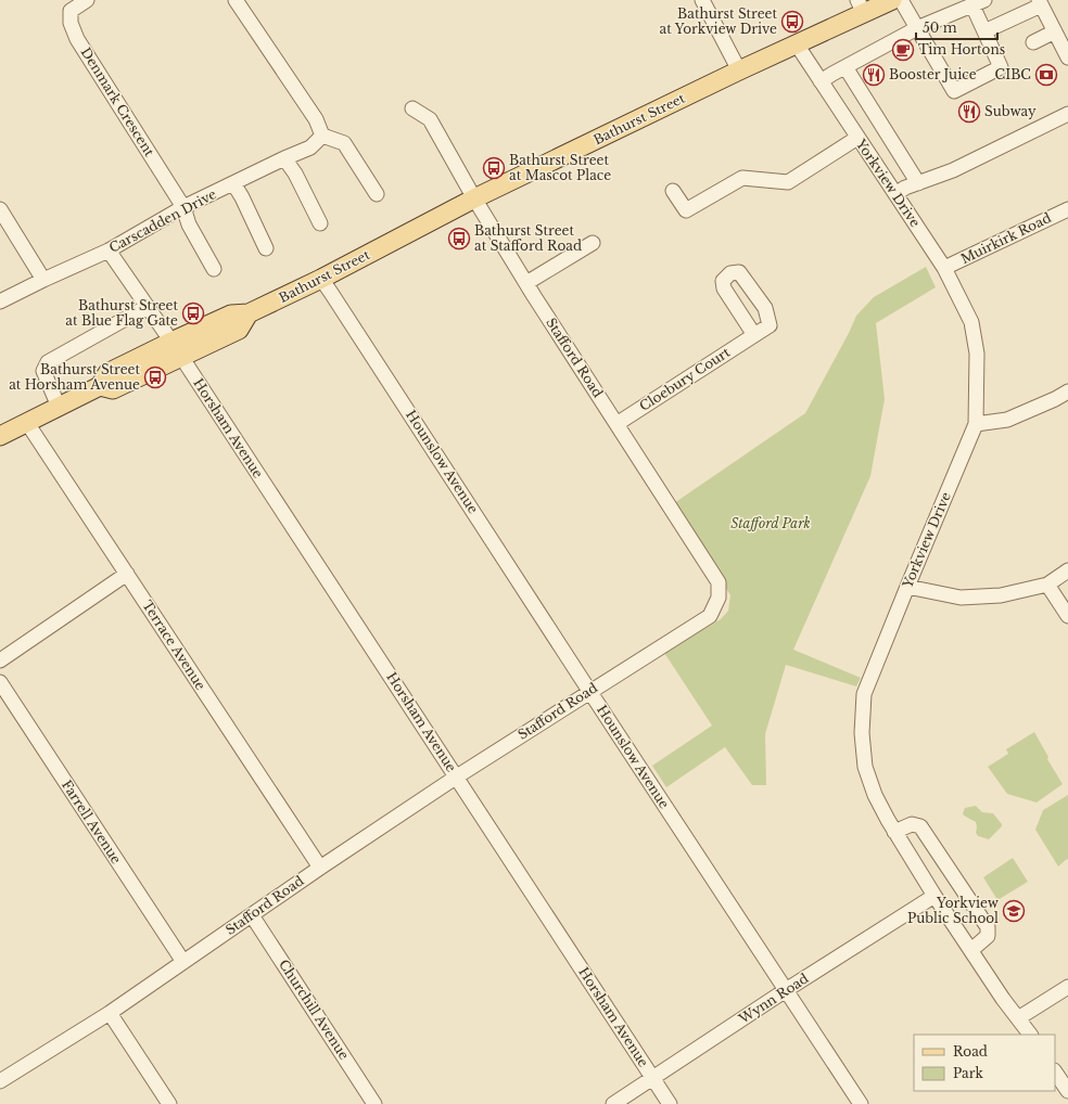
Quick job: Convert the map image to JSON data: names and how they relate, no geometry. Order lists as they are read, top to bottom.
{
  "streets": {
    "main road": ["Bathurst Street"],
    "street": [
      "Denmark Crescent",
      "Yorkview Drive",
      "Carscadden Drive",
      "Muirkirk Road",
      "Stafford Road",
      "Cloebury Court",
      "Horsham Avenue",
      "Hounslow Avenue",
      "Terrace Avenue",
      "Farrell Avenue",
      "Wynn Road",
      "Churchill Avenue"
    ]
  },
  "crossings": [
    ["Denmark Crescent", "Carscadden Drive"],
    ["Bathurst Street", "Yorkview Drive"],
    ["Bathurst Street", "Stafford Road"],
    ["Bathurst Street", "Horsham Avenue"],
    ["Bathurst Street", "Hounslow Avenue"],
    ["Bathurst Street", "Terrace Avenue"],
    ["Yorkview Drive", "Muirkirk Road"],
    ["Yorkview Drive", "Wynn Road"],
    ["Carscadden Drive", "Horsham Avenue"],
    ["Stafford Road", "Cloebury Court"],
    ["Stafford Road", "Horsham Avenue"],
    ["Stafford Road", "Hounslow Avenue"],
    ["Stafford Road", "Terrace Avenue"],
    ["Stafford Road", "Farrell Avenue"],
    ["Stafford Road", "Churchill Avenue"],
    ["Horsham Avenue", "Wynn Road"],
    ["Hounslow Avenue", "Wynn Road"]
  ],
  "parks": ["Stafford Park"],
  "places": {
    "bus stop": [
      "Bathurst Street at Yorkview Drive",
      "Bathurst Street at Mascot Place",
      "Bathurst Street at Stafford Road",
      "Bathurst Street at Blue Flag Gate",
      "Bathurst Street at Horsham Avenue"
    ],
    "cafe": ["Tim Hortons"],
    "restaurant": ["Booster Juice", "Subway"],
    "bank": ["CIBC"],
    "school or university": ["Yorkview Public School"]
  },
  "legend": ["Road", "Park"],
  "scale_bar": "50 m"
}
